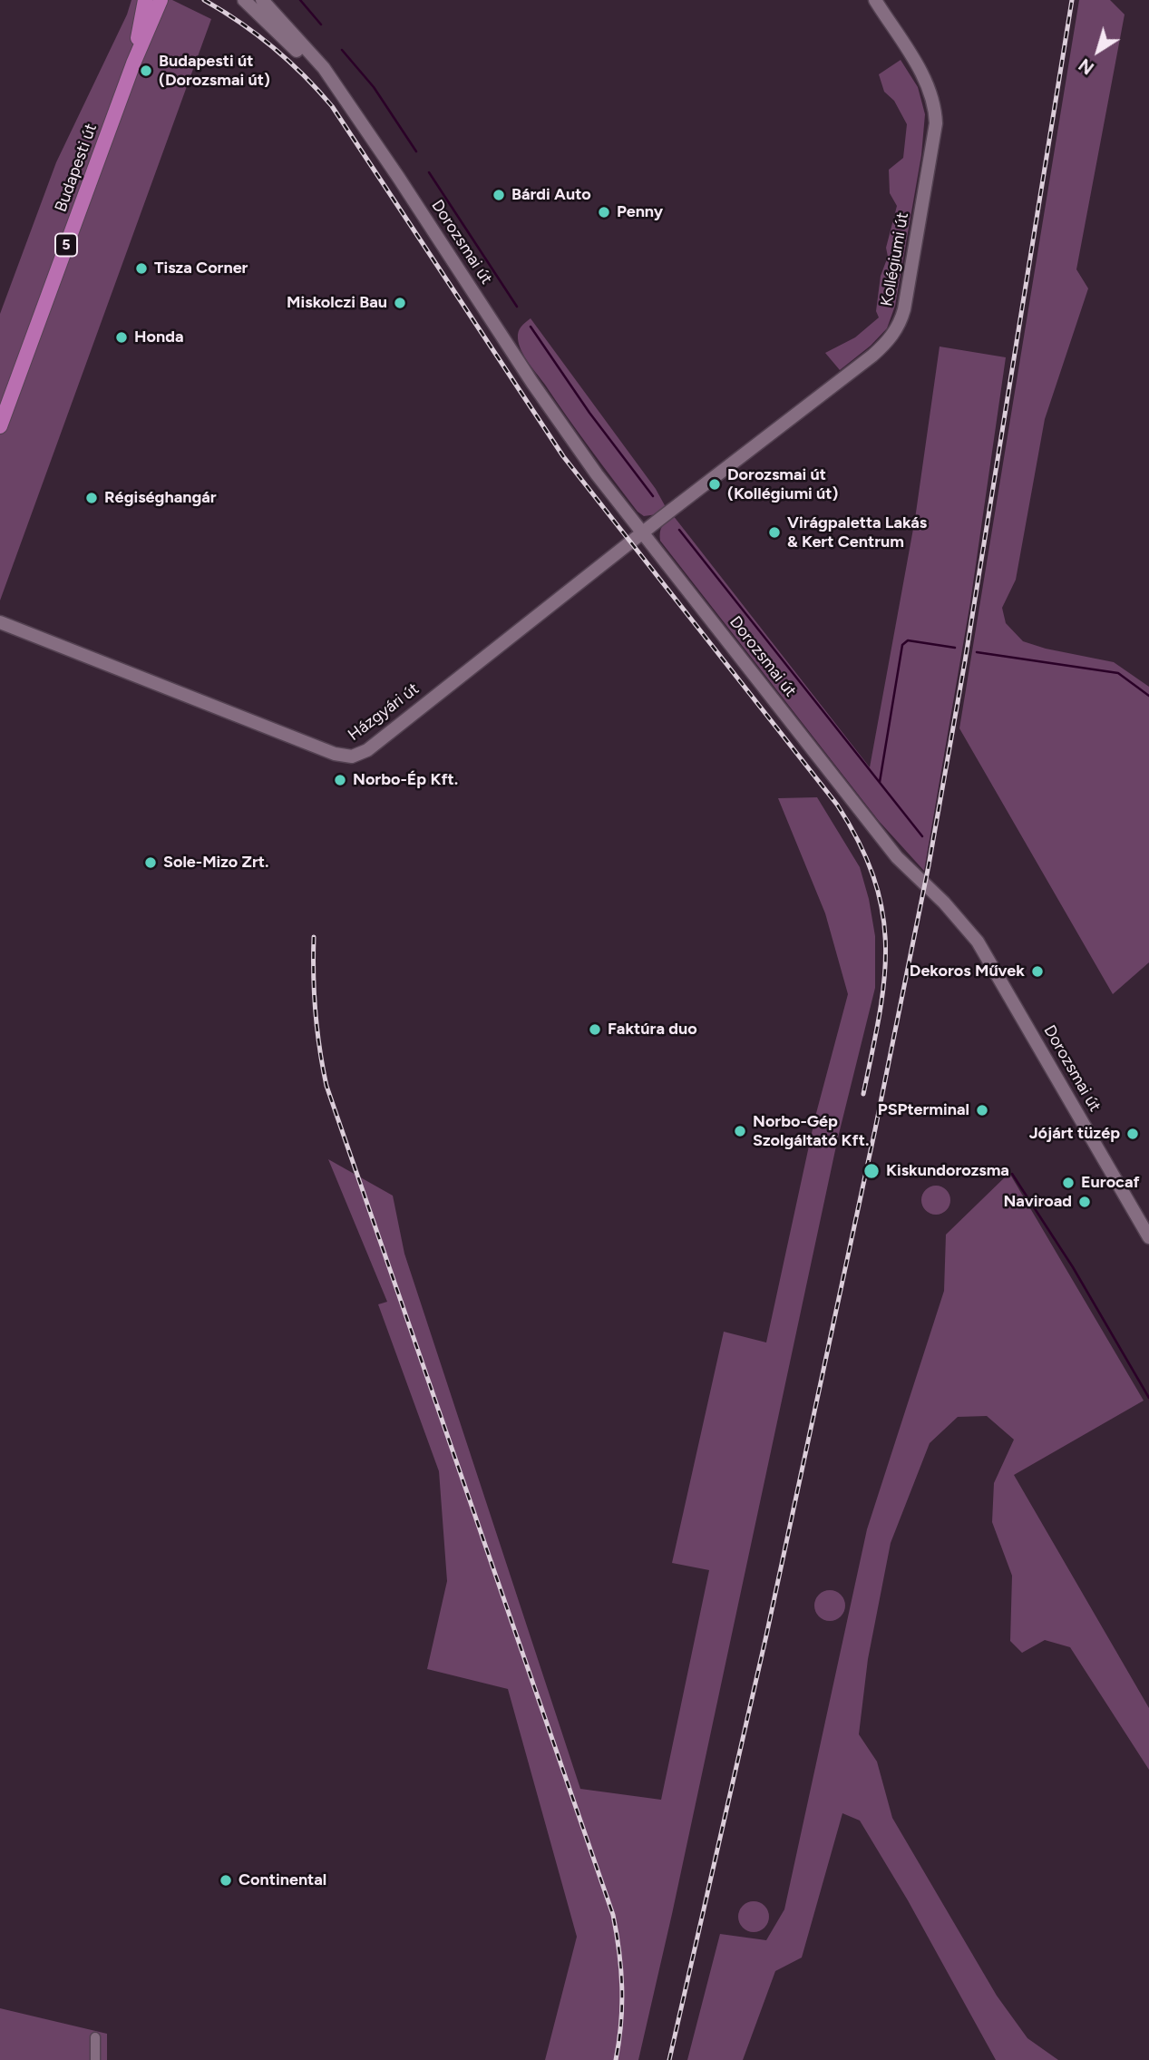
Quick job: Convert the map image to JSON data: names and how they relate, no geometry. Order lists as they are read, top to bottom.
{
  "streets": {
    "main road": [
      "Budapesti út",
      "Dorozsmai út",
      "5",
      "Kollégiumi út",
      "Házgyári út"
    ]
  },
  "crossings": [
    ["Dorozsmai út", "Kollégiumi út"],
    ["Dorozsmai út", "Házgyári út"],
    ["Kollégiumi út", "Házgyári út"]
  ],
  "places": [
    "Budapesti út (Dorozsmai út)",
    "Bárdi Auto",
    "Penny",
    "Tisza Corner",
    "Miskolczi Bau",
    "Honda",
    "Dorozsmai út (Kollégiumi út)",
    "Régiséghangár",
    "Virágpaletta Lakás & Kert Centrum",
    "Norbo-Ép Kft.",
    "Sole-Mizo Zrt.",
    "Dekoros Művek",
    "Faktúra duo",
    "PSPterminal",
    "Norbo-Gép Szolgáltató Kft.",
    "Jójárt tüzép",
    "Kiskundorozsma",
    "Eurocaf",
    "Naviroad",
    "Continental"
  ],
  "north": "bottom left"
}
